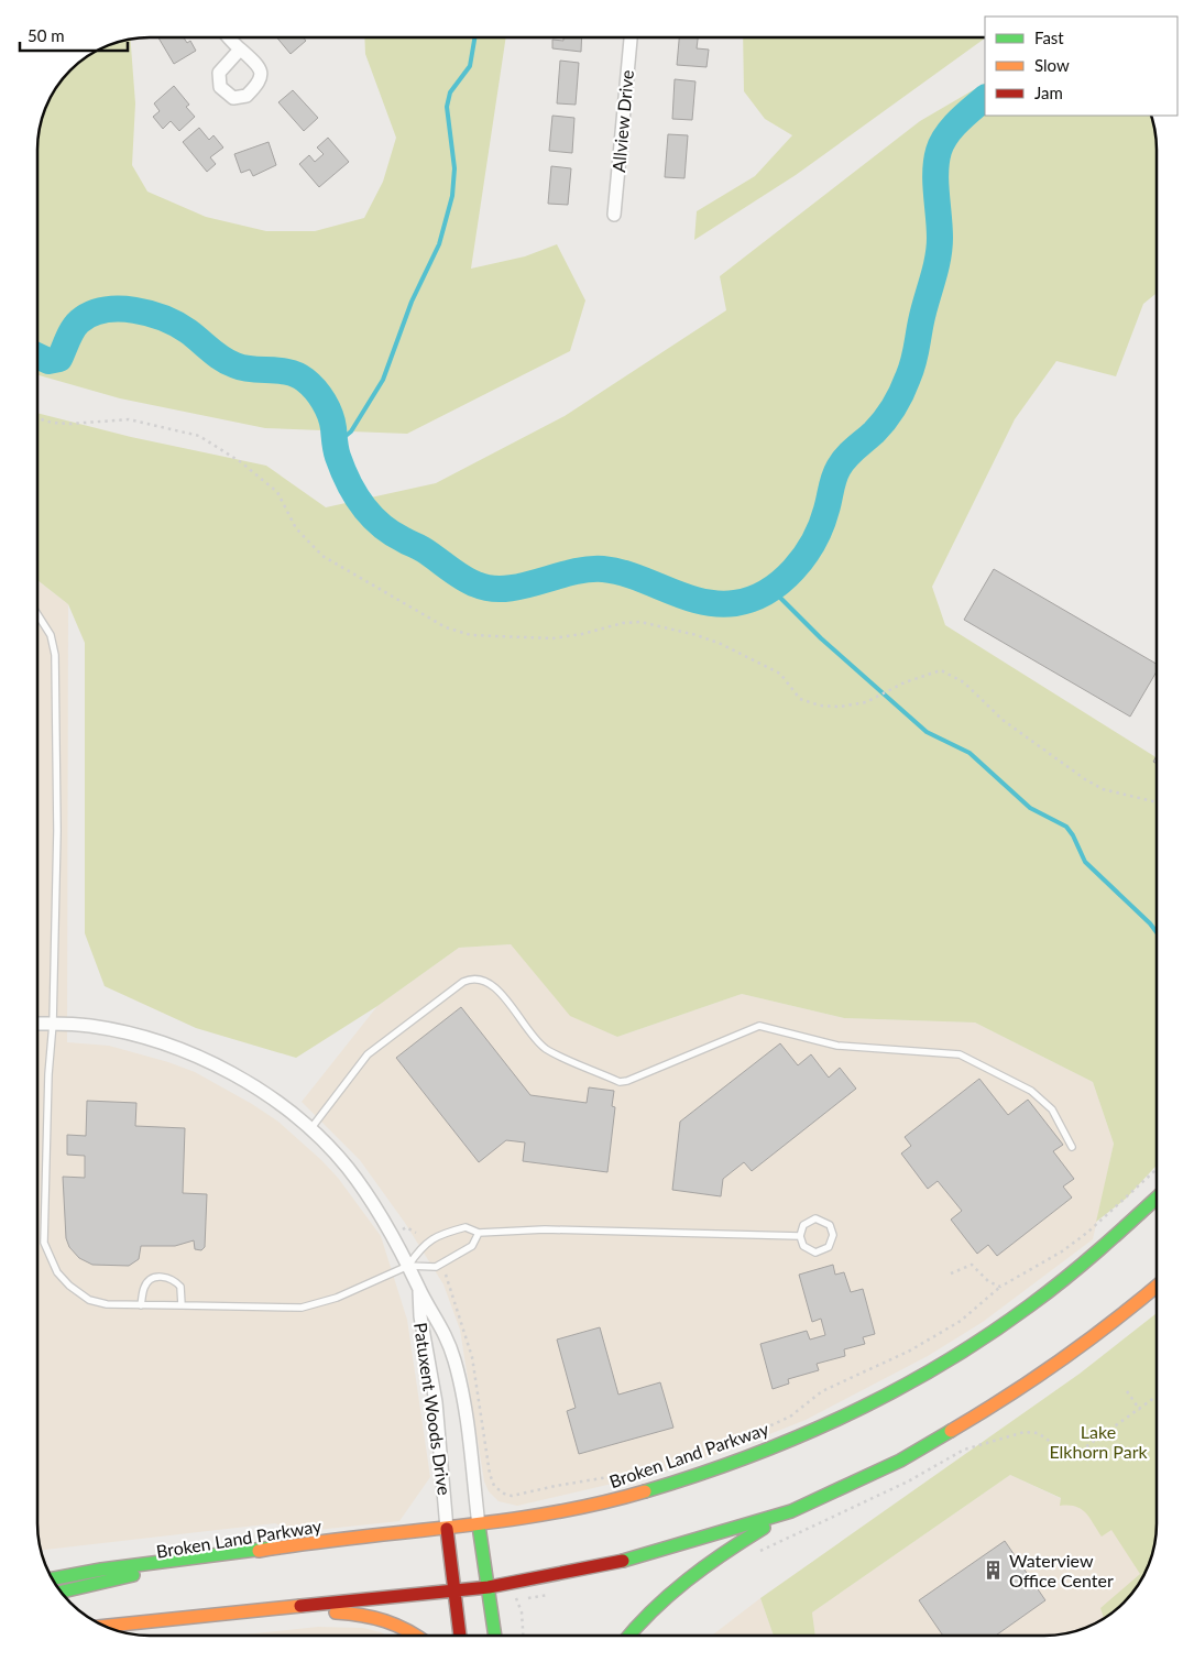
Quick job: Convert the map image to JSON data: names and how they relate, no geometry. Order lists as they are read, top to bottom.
{
  "streets": {
    "main road": ["Broken Land Parkway"],
    "street": ["Allview Drive", "Patuxent Woods Drive"]
  },
  "crossings": [
    ["Patuxent Woods Drive", "Broken Land Parkway"]
  ],
  "parks": ["Lake Elkhorn Park"],
  "places": {
    "building": ["Waterview Office Center"]
  },
  "legend": ["Fast", "Slow", "Jam"],
  "scale_bar": "50 m"
}
